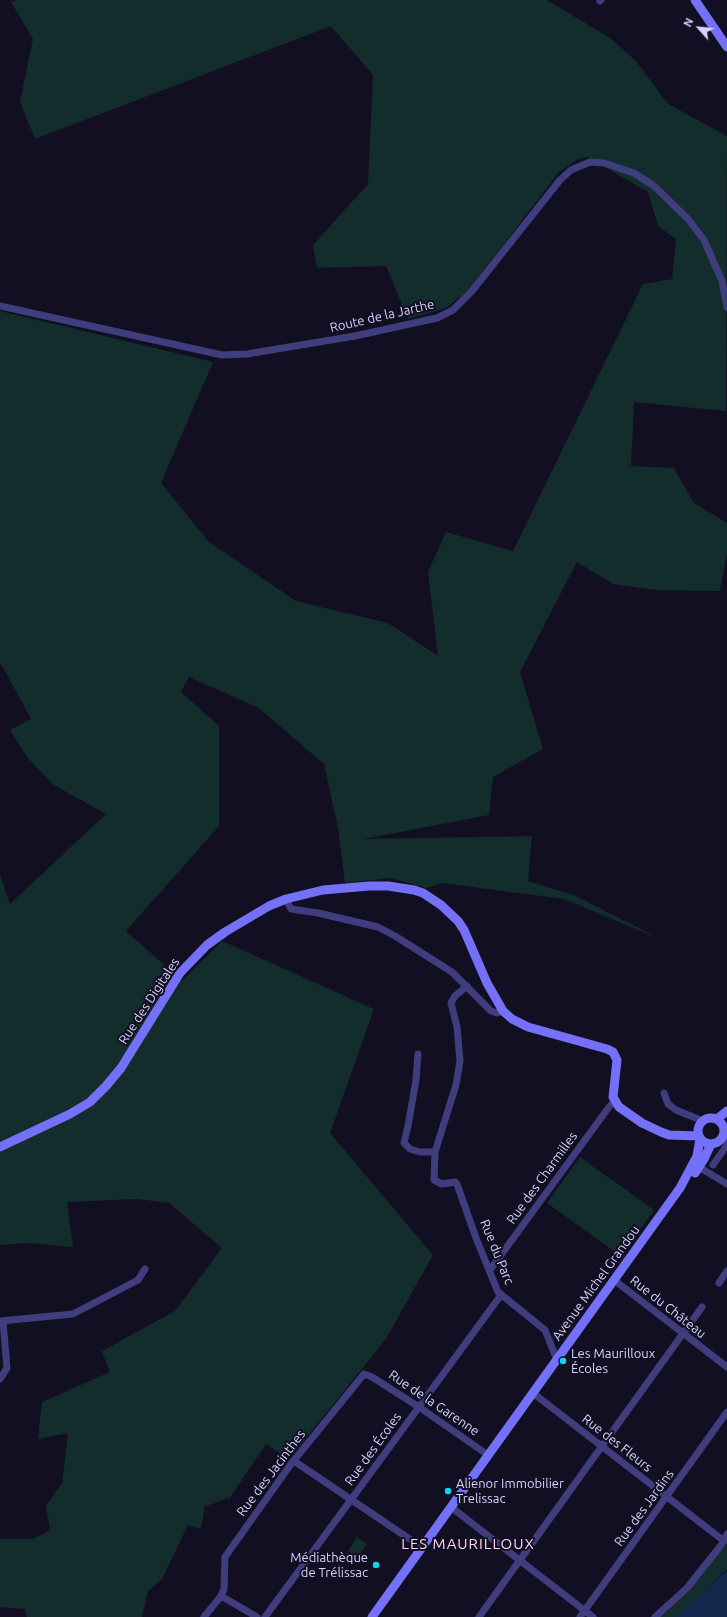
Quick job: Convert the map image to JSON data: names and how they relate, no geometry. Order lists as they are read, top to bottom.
{
  "streets": {
    "street": [
      "Route de la Jarthe",
      "Rue des Digitales",
      "Rue des Charmilles",
      "Rue du Parc",
      "Avenue Michel Grandou",
      "Rue du Château",
      "Rue de la Garenne",
      "Rue des Fleurs",
      "Rue des Écoles",
      "Rue des Jacinthes",
      "Rue des Jardins"
    ]
  },
  "crossings": [
    ["Rue des Digitales", "Rue des Charmilles"],
    ["Rue des Charmilles", "Rue du Parc"],
    ["Rue du Parc", "Avenue Michel Grandou"],
    ["Rue du Parc", "Rue des Écoles"],
    ["Avenue Michel Grandou", "Rue du Château"],
    ["Avenue Michel Grandou", "Rue de la Garenne"],
    ["Avenue Michel Grandou", "Rue des Fleurs"],
    ["Rue de la Garenne", "Rue des Écoles"],
    ["Rue de la Garenne", "Rue des Jacinthes"],
    ["Rue des Fleurs", "Rue des Jardins"]
  ],
  "districts": ["LES MAURILLOUX"],
  "places": ["Les Maurilloux Écoles", "Alienor Immobilier Trelissac", "Médiathèque de Trélissac"],
  "north": "top left"
}
